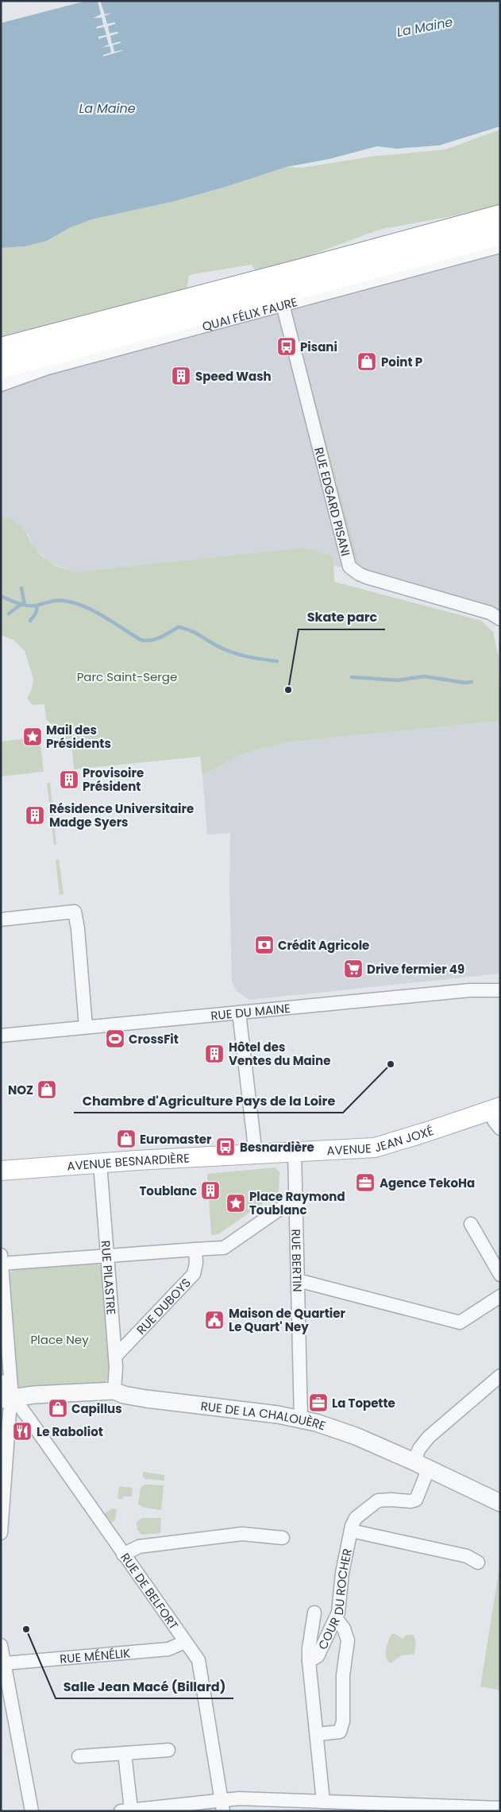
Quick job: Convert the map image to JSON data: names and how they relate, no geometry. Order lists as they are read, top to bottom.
{
  "streets": {
    "highway": ["QUAI FÉLIX FAURE"],
    "main road": ["AVENUE JEAN JOXÉ", "AVENUE BESNARDIÈRE"],
    "street": [
      "RUE EDGARD PISANI",
      "RUE DU MAINE",
      "RUE BERTIN",
      "RUE PILASTRE",
      "RUE DUBOYS",
      "RUE DE LA CHALOUÈRE",
      "RUE DE BELFORT",
      "COUR DU ROCHER",
      "RUE MÉNÉLIK"
    ]
  },
  "crossings": [
    ["QUAI FÉLIX FAURE", "RUE EDGARD PISANI"],
    ["AVENUE JEAN JOXÉ", "AVENUE BESNARDIÈRE"],
    ["AVENUE BESNARDIÈRE", "RUE PILASTRE"],
    ["RUE BERTIN", "RUE DE LA CHALOUÈRE"],
    ["RUE PILASTRE", "RUE DUBOYS"],
    ["RUE PILASTRE", "RUE DE LA CHALOUÈRE"],
    ["RUE DE LA CHALOUÈRE", "RUE DE BELFORT"],
    ["RUE DE LA CHALOUÈRE", "COUR DU ROCHER"],
    ["RUE DE BELFORT", "RUE MÉNÉLIK"]
  ],
  "water": ["La Maine"],
  "parks": ["Parc Saint-Serge", "Place Ney"],
  "places": {
    "bus stop": ["Pisani", "Besnardière"],
    "shop": [
      "Point P",
      "NOZ",
      "Euromaster",
      "Capillus"
    ],
    "building": [
      "Speed Wash",
      "Provisoire Président",
      "Résidence Universitaire Madge Syers",
      "Hôtel des Ventes du Maine",
      "Toublanc"
    ],
    "other": ["Skate parc", "Chambre d'Agriculture Pays de la Loire", "Salle Jean Macé (Billard)"],
    "place": ["Mail des Présidents", "Place Raymond Toublanc"],
    "bank": ["Crédit Agricole"],
    "supermarket": ["Drive fermier 49"],
    "sports": ["CrossFit"],
    "office": ["Agence TekoHa", "La Topette"],
    "public building": ["Maison de Quartier Le Quart' Ney"],
    "restaurant": ["Le Raboliot"]
  }
}
